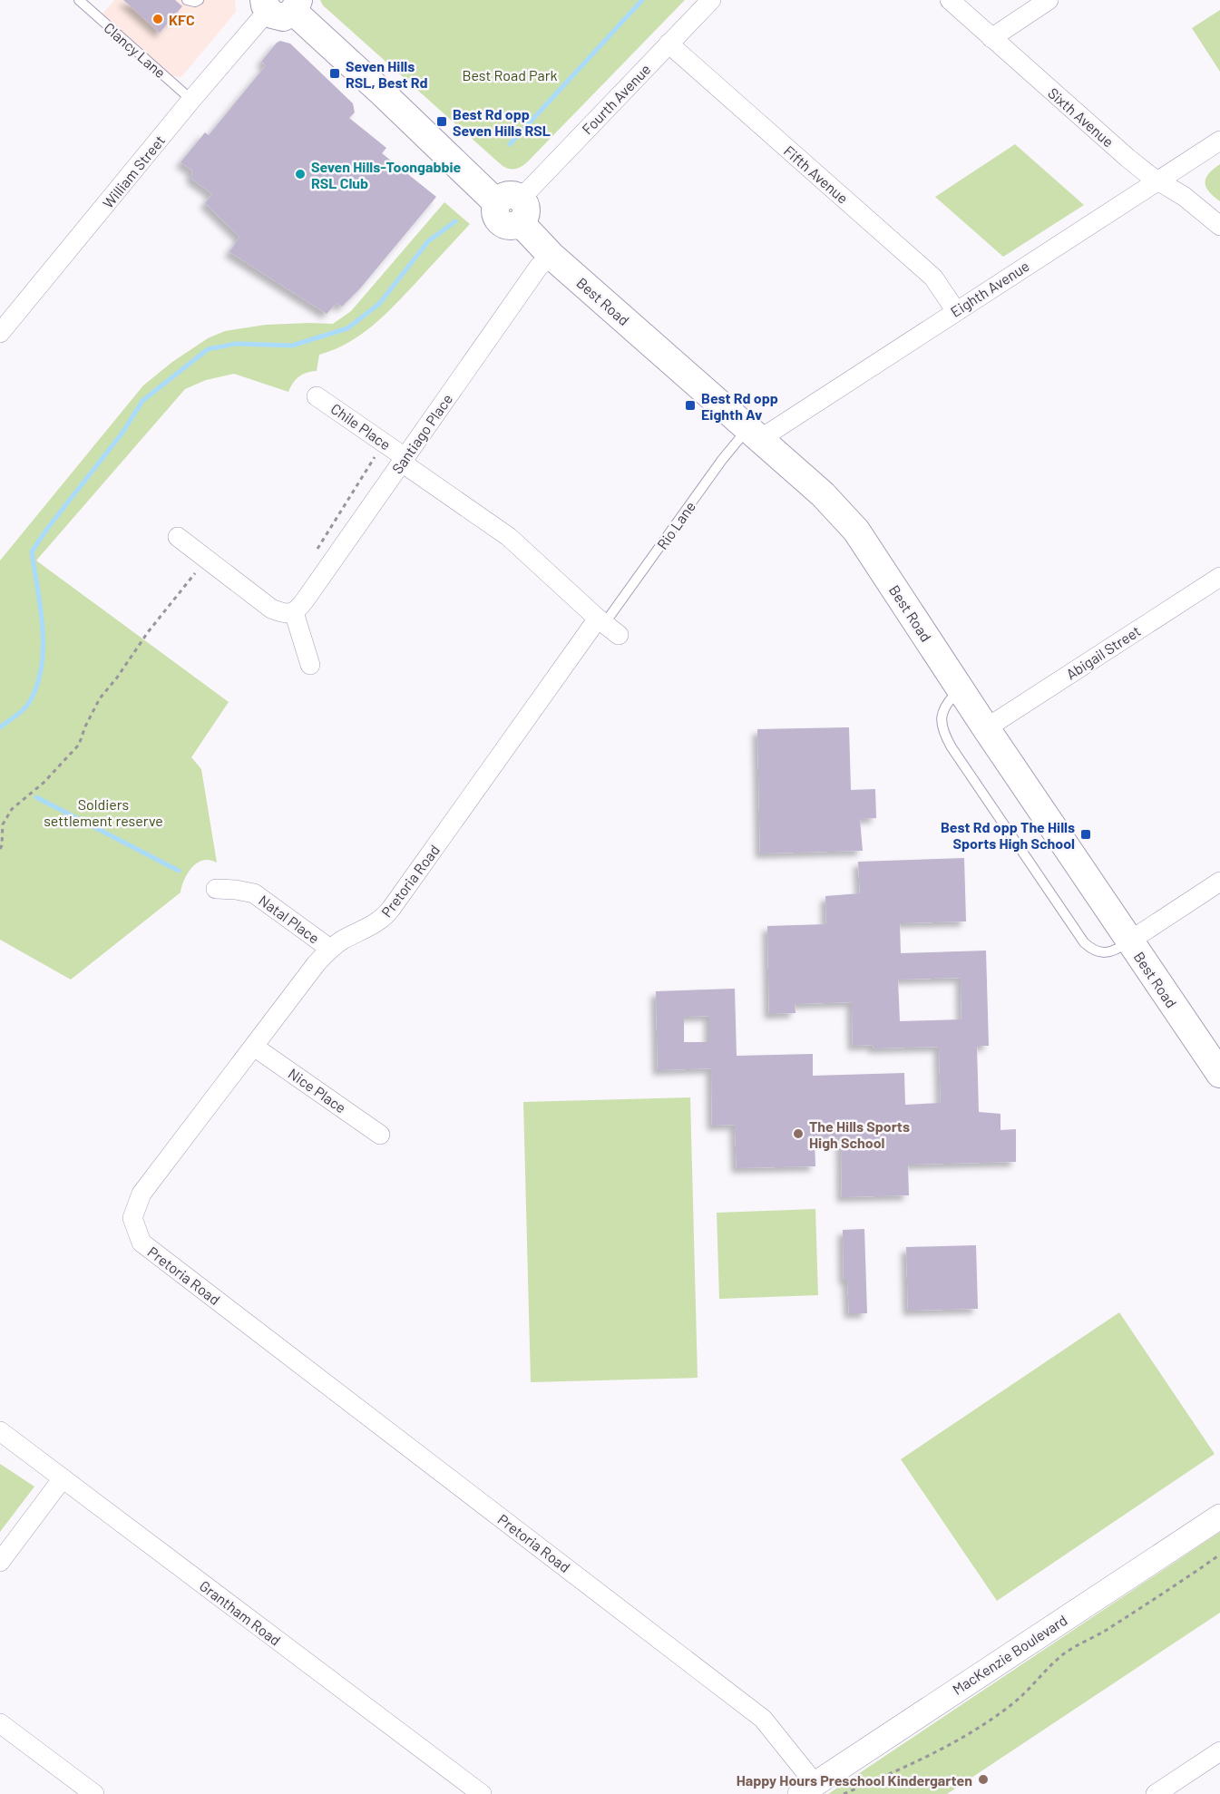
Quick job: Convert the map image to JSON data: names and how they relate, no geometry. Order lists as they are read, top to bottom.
{
  "streets": {
    "main road": ["Best Road"],
    "street": [
      "Fourth Avenue",
      "Sixth Avenue",
      "William Street",
      "Fifth Avenue",
      "Eighth Avenue",
      "Chile Place",
      "Santiago Place",
      "Abigail Street",
      "Pretoria Road",
      "Natal Place",
      "Nice Place",
      "Grantham Road",
      "MacKenzie Boulevard"
    ],
    "lane": ["Clancy Lane", "Rio Lane"]
  },
  "crossings": [
    ["Clancy Lane", "William Street"],
    ["Fourth Avenue", "Fifth Avenue"],
    ["Fourth Avenue", "Best Road"],
    ["Sixth Avenue", "Eighth Avenue"],
    ["William Street", "Best Road"],
    ["Fifth Avenue", "Eighth Avenue"],
    ["Eighth Avenue", "Best Road"],
    ["Eighth Avenue", "Rio Lane"],
    ["Best Road", "Santiago Place"],
    ["Best Road", "Rio Lane"],
    ["Best Road", "Abigail Street"],
    ["Chile Place", "Santiago Place"],
    ["Rio Lane", "Pretoria Road"],
    ["Pretoria Road", "Natal Place"],
    ["Pretoria Road", "Nice Place"],
    ["Pretoria Road", "MacKenzie Boulevard"]
  ],
  "parks": ["Best Road Park", "Soldiers settlement reserve"],
  "places": {
    "other": [
      "KFC",
      "Seven Hills-Toongabbie RSL Club",
      "The Hills Sports High School",
      "Happy Hours Preschool Kindergarten"
    ],
    "transit": [
      "Seven Hills RSL, Best Rd",
      "Best Rd opp Seven Hills RSL",
      "Best Rd opp Eighth Av",
      "Best Rd opp The Hills Sports High School"
    ]
  }
}
